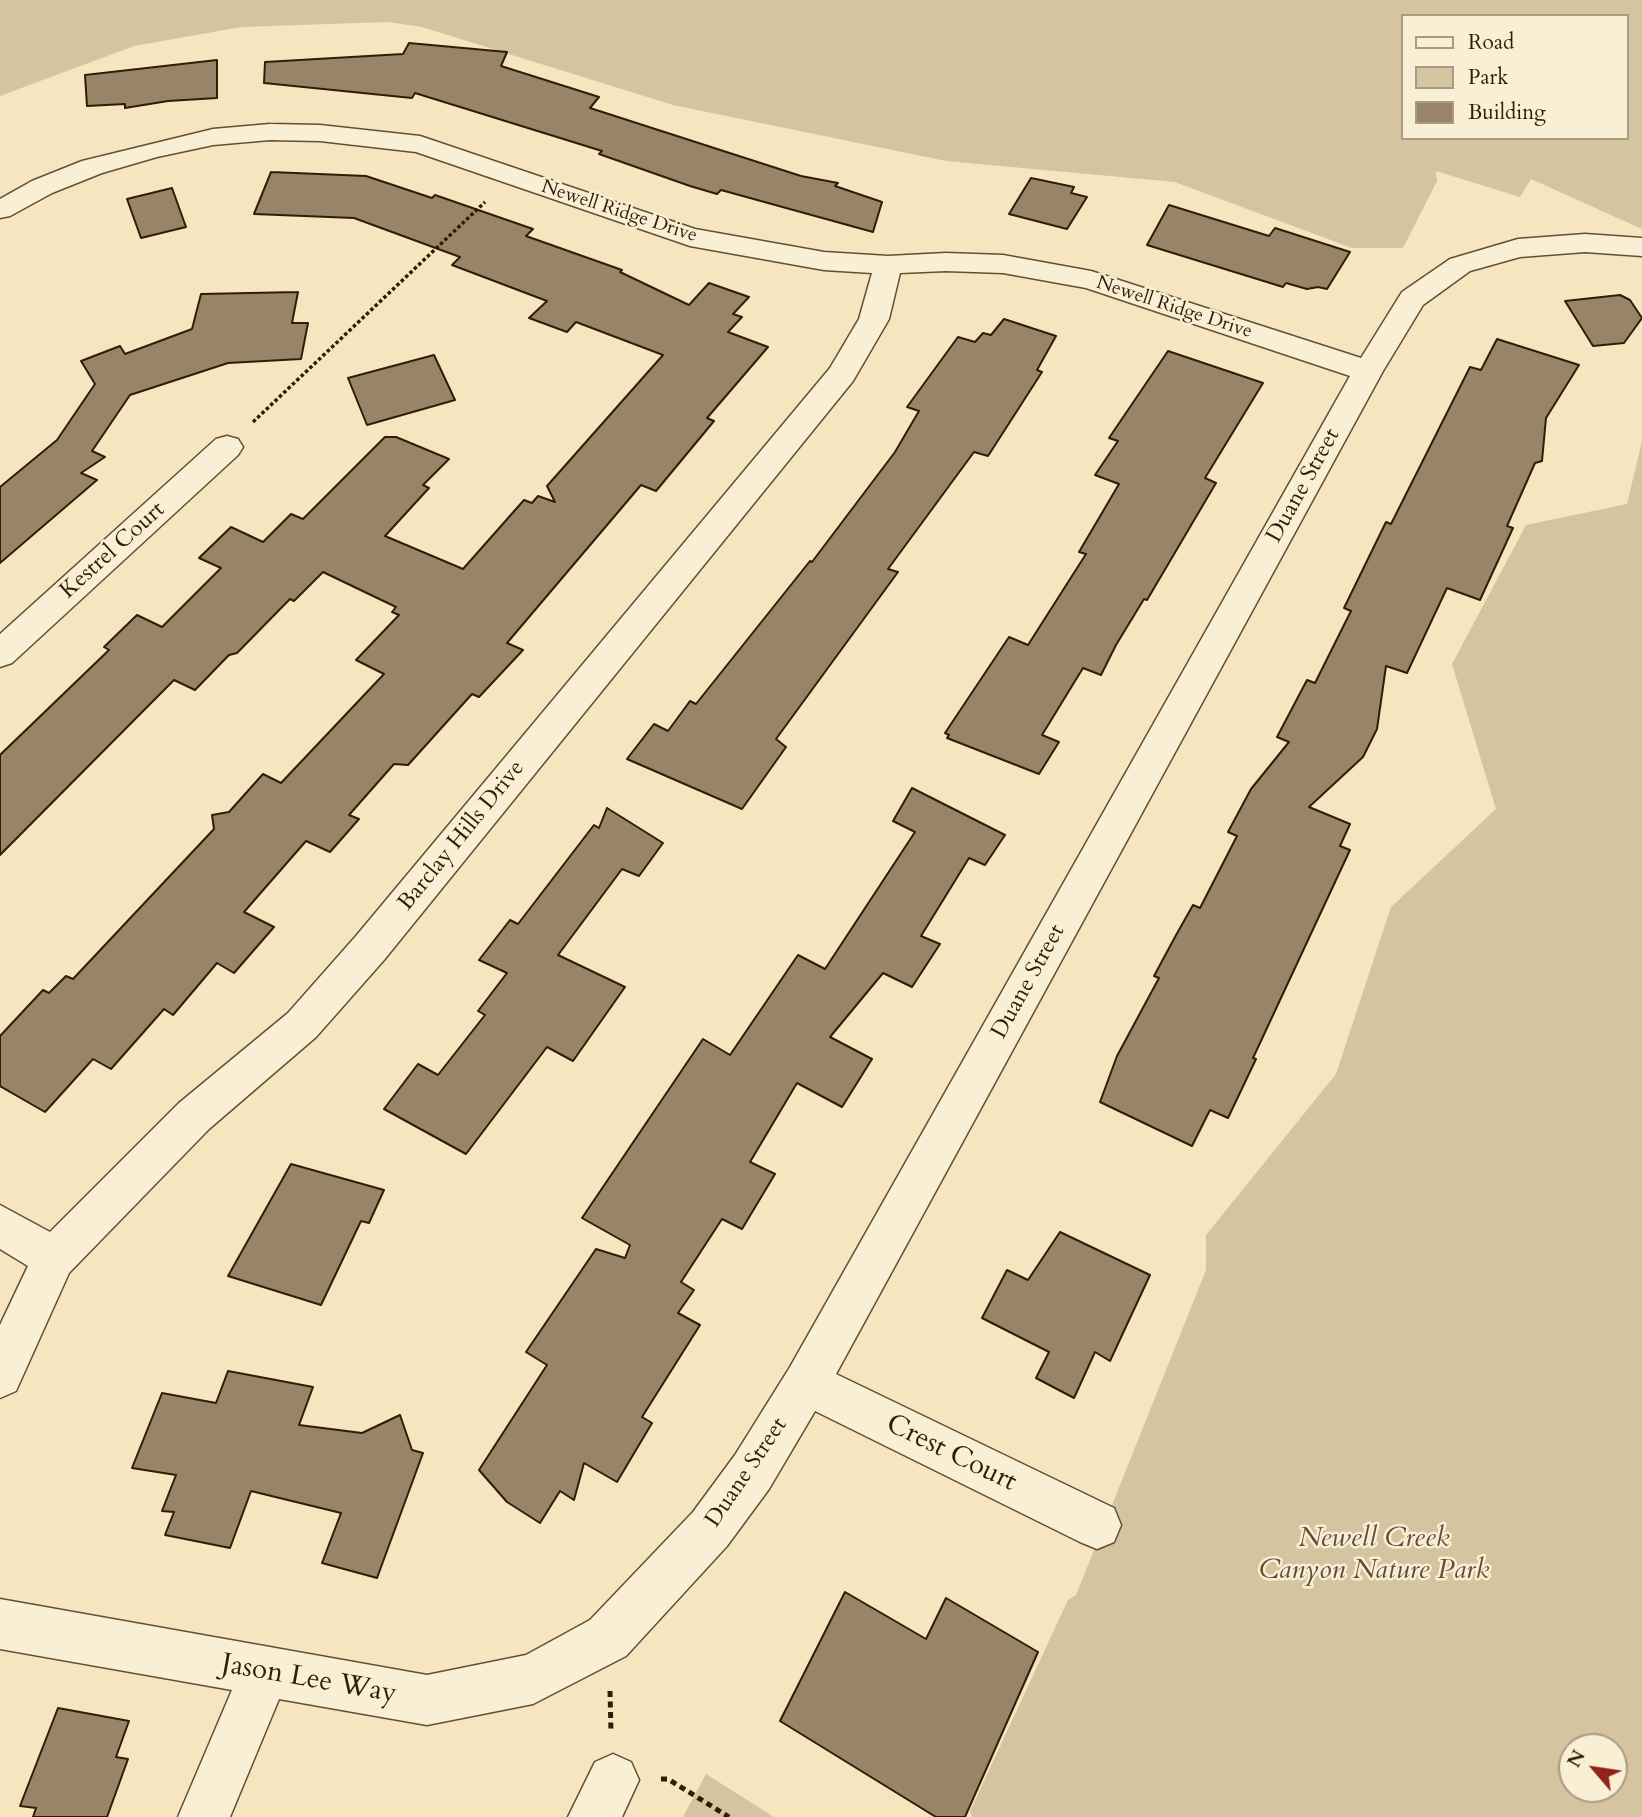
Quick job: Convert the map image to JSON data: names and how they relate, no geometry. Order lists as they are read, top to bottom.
{
  "streets": {
    "street": [
      "Newell Ridge Drive",
      "Duane Street",
      "Kestrel Court",
      "Barclay Hills Drive",
      "Crest Court",
      "Jason Lee Way"
    ]
  },
  "crossings": [
    ["Newell Ridge Drive", "Duane Street"],
    ["Newell Ridge Drive", "Barclay Hills Drive"],
    ["Duane Street", "Crest Court"],
    ["Duane Street", "Jason Lee Way"]
  ],
  "parks": ["Newell Creek Canyon Nature Park"],
  "legend": ["Road", "Park", "Building"],
  "north": "top left"
}
